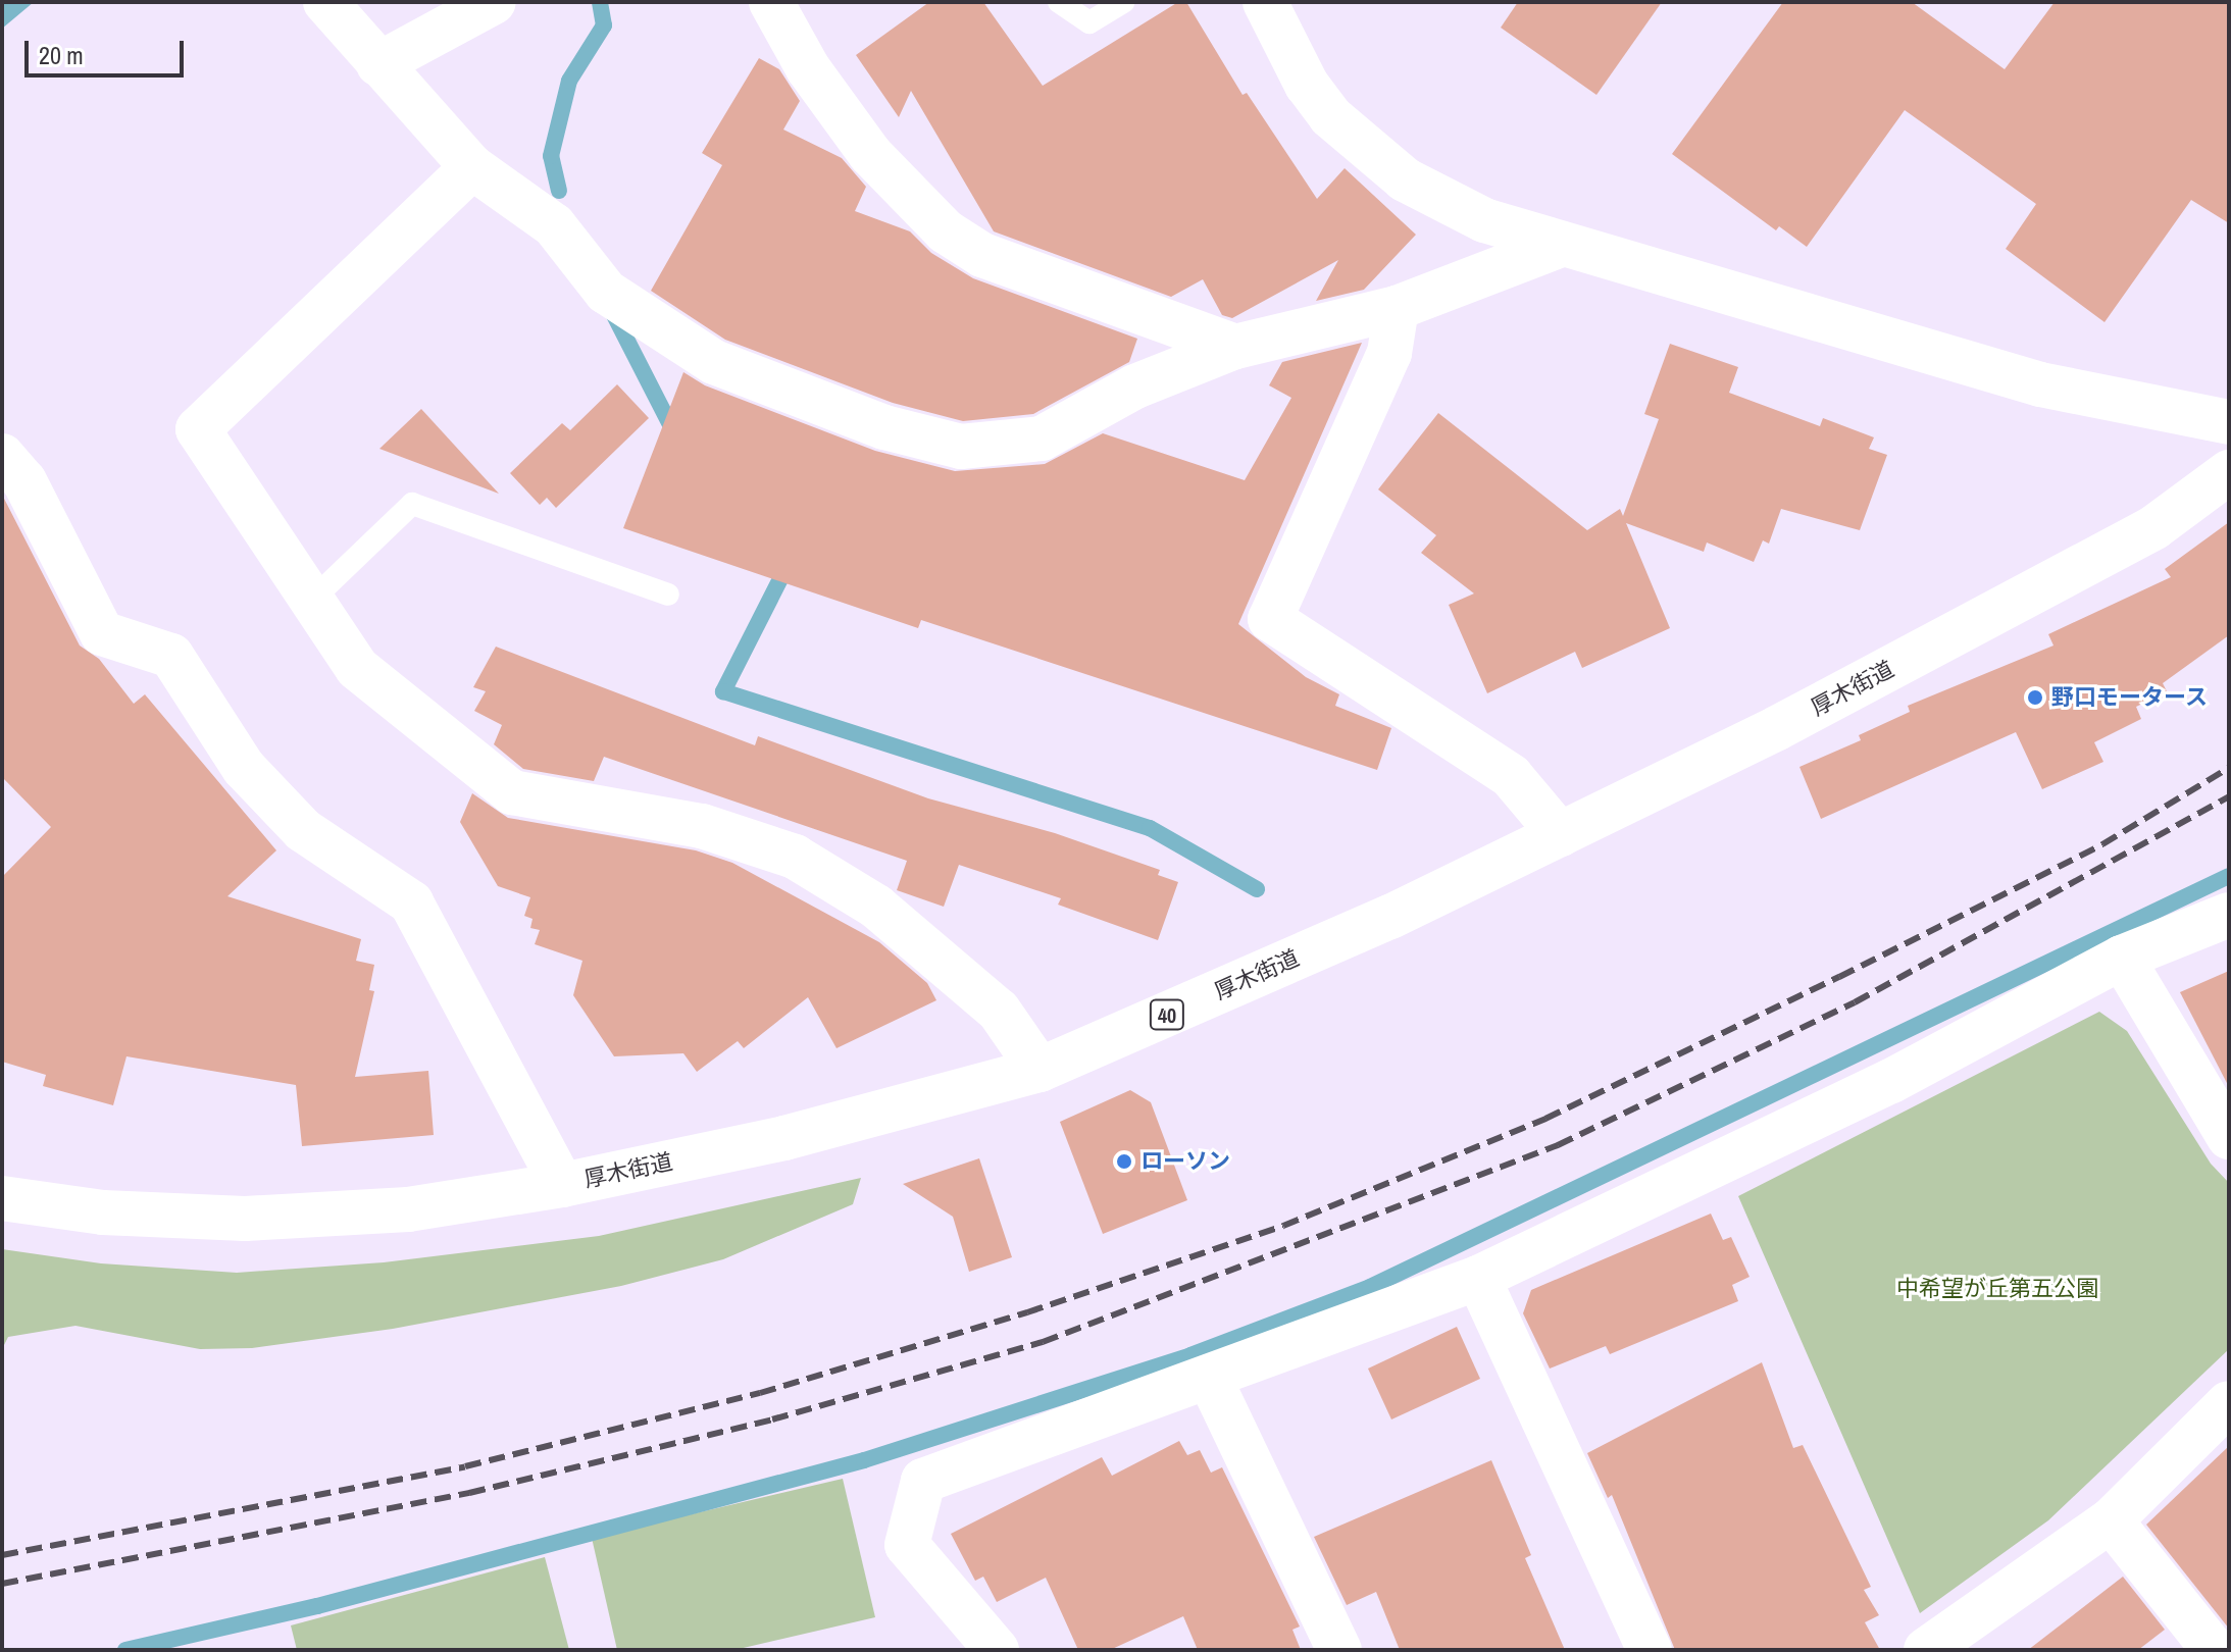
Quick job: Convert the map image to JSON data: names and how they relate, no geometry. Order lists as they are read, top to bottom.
{
  "streets": {
    "street": ["厚木街道", "40"]
  },
  "parks": ["中希望が丘第五公園"],
  "places": ["野口モータース", "ローソン"],
  "scale_bar": "20 m"
}
